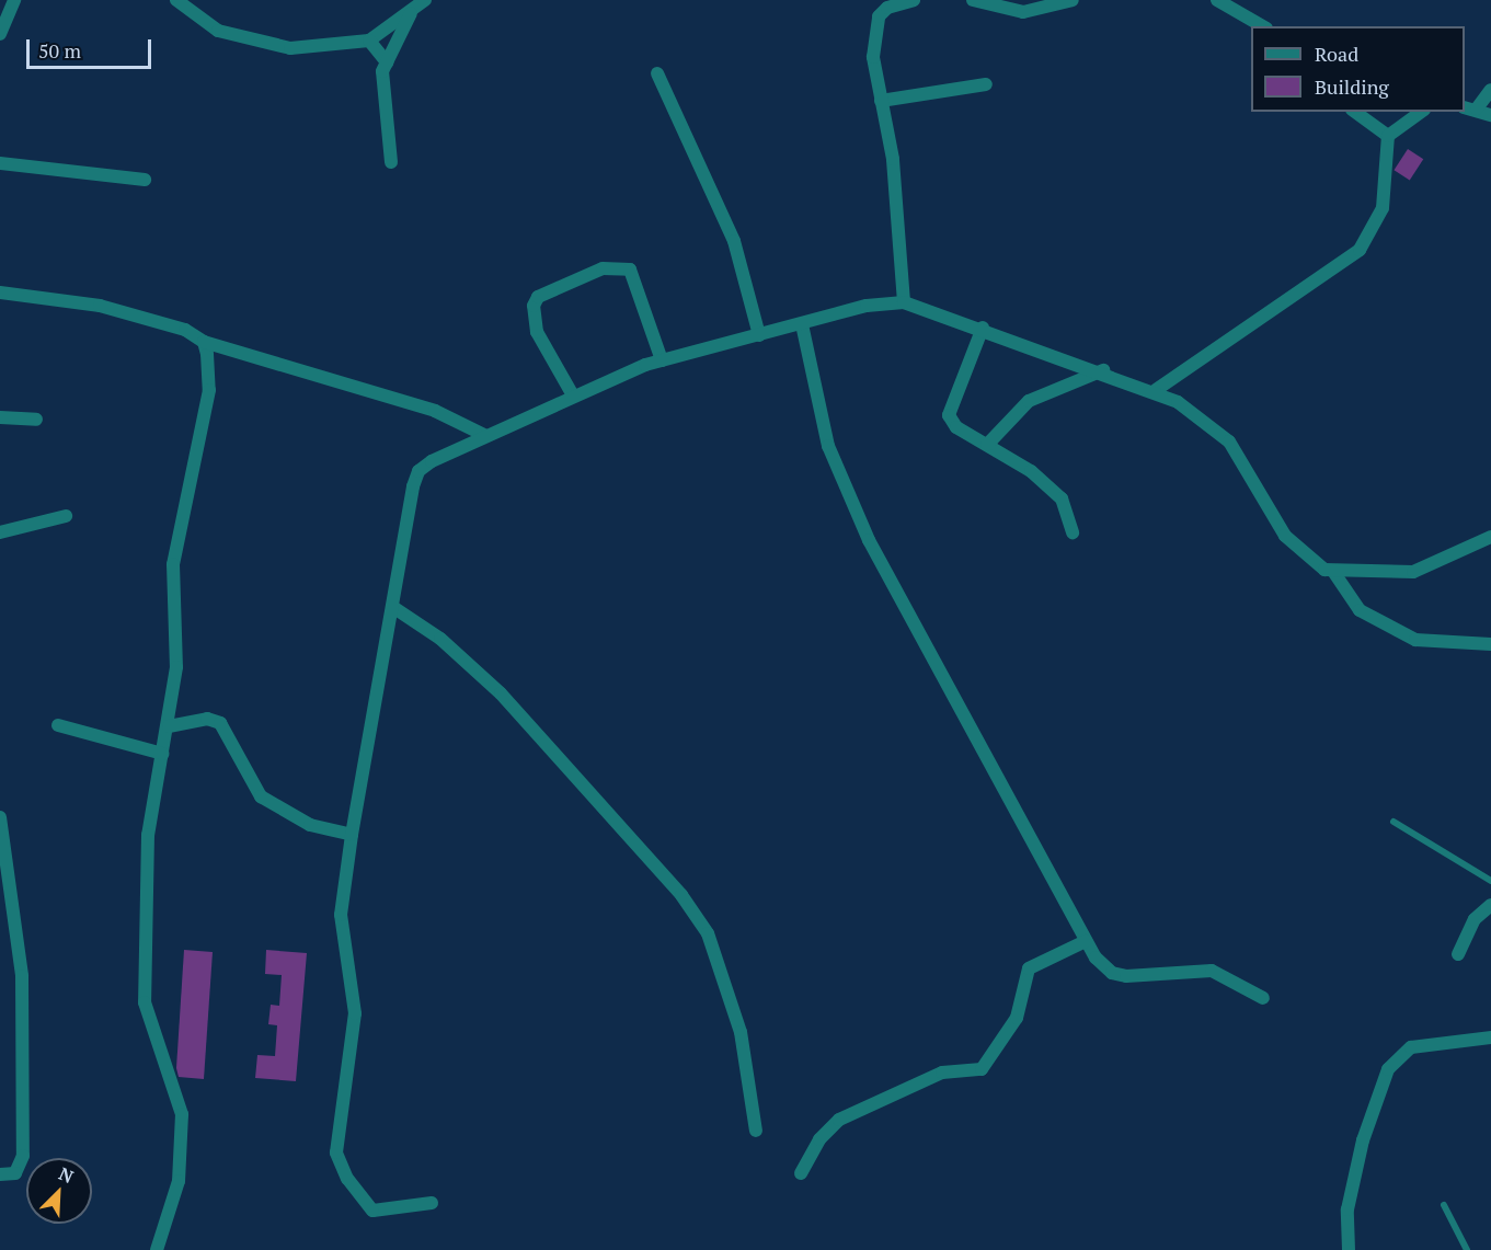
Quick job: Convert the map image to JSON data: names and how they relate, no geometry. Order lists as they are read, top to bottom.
{
  "legend": ["Road", "Building"],
  "scale_bar": "50 m",
  "north": "top right"
}
